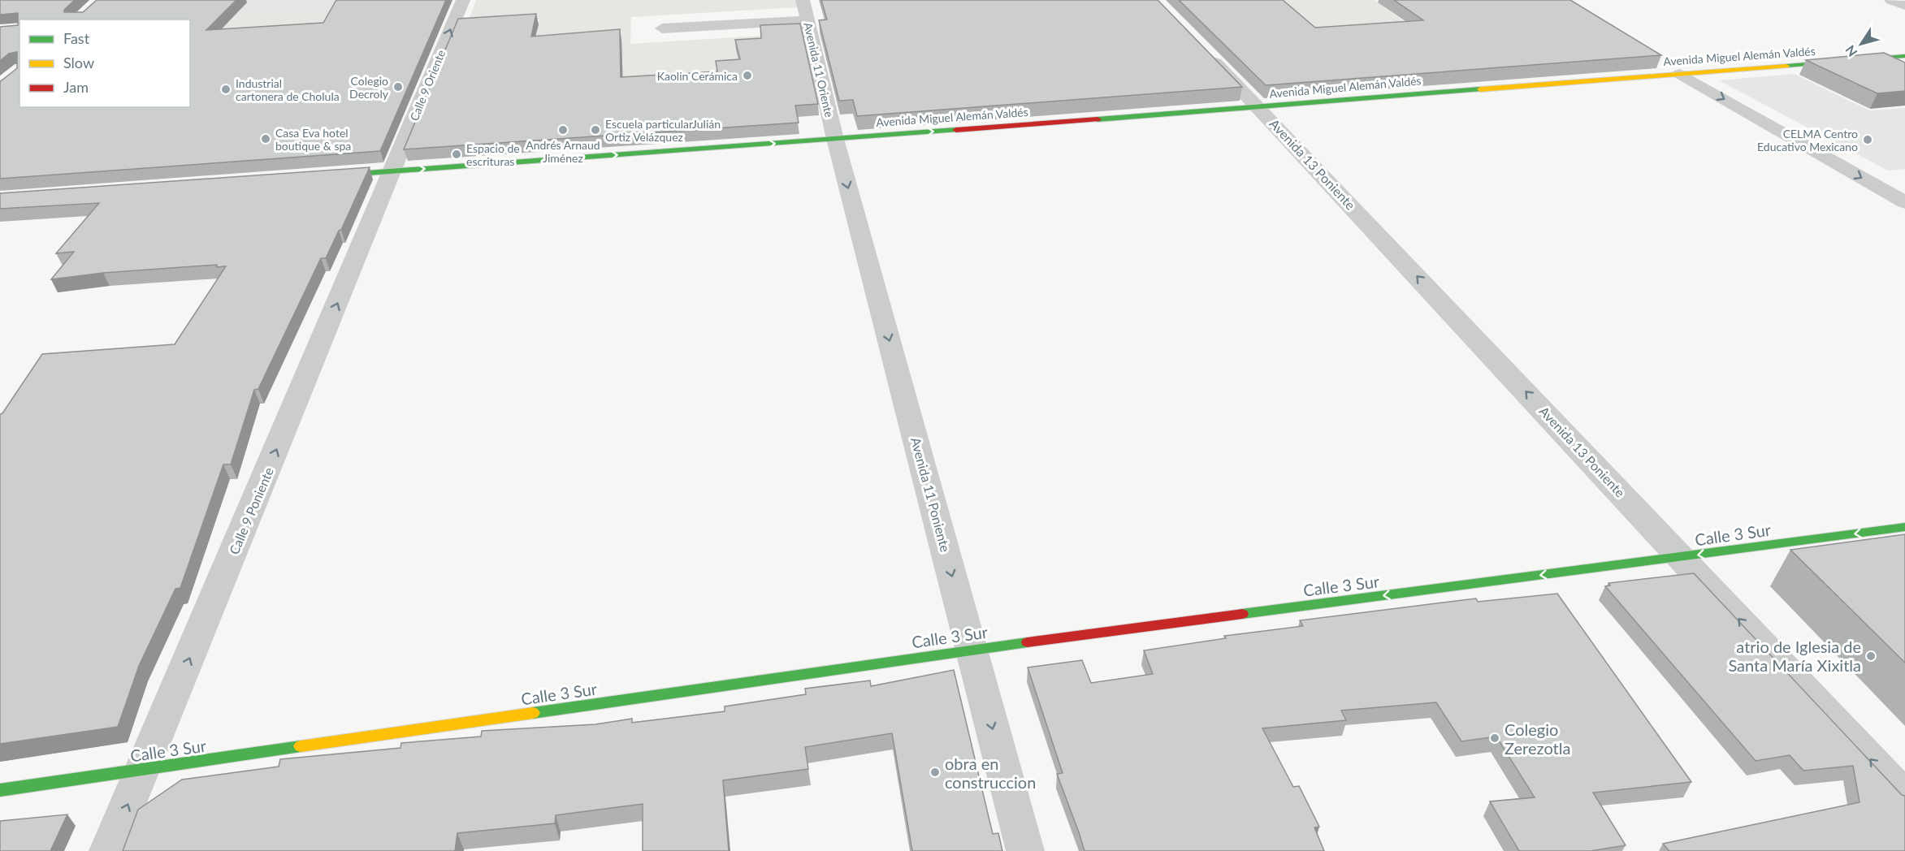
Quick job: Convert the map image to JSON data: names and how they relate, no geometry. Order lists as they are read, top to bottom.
{
  "streets": {
    "main road": ["Avenida Miguel Alemán Valdés", "Calle 3 Sur"],
    "street": [
      "Avenida 11 Oriente",
      "Calle 9 Oriente",
      "Avenida 13 Poniente",
      "Avenida 11 Poniente",
      "Calle 9 Poniente"
    ]
  },
  "crossings": [
    ["Avenida Miguel Alemán Valdés", "Avenida 11 Oriente"],
    ["Avenida Miguel Alemán Valdés", "Calle 9 Oriente"],
    ["Avenida Miguel Alemán Valdés", "Avenida 13 Poniente"],
    ["Avenida Miguel Alemán Valdés", "Avenida 11 Poniente"],
    ["Avenida Miguel Alemán Valdés", "Calle 9 Poniente"],
    ["Avenida 11 Oriente", "Avenida 11 Poniente"],
    ["Calle 9 Oriente", "Calle 9 Poniente"],
    ["Avenida 13 Poniente", "Calle 3 Sur"],
    ["Avenida 11 Poniente", "Calle 3 Sur"],
    ["Calle 9 Poniente", "Calle 3 Sur"]
  ],
  "one_way": [
    "Avenida Miguel Alemán Valdés",
    "Calle 9 Oriente",
    "Avenida 13 Poniente",
    "Avenida 11 Poniente",
    "Calle 9 Poniente",
    "Calle 3 Sur"
  ],
  "places": [
    "Kaolin Cerámica",
    "Colegio Decroly",
    "Industrial cartonera de Cholula",
    "Andrés Arnaud Jiménez",
    "Escuela particularJulián Ortiz Velázquez",
    "Casa Eva hotel boutique & spa",
    "CELMA Centro Educativo Mexicano",
    "Espacio de escrituras",
    "atrio de Iglesia de Santa María Xixitla",
    "Colegio Zerezotla",
    "obra en construccion"
  ],
  "legend": ["Fast", "Slow", "Jam"],
  "north": "bottom left"
}
